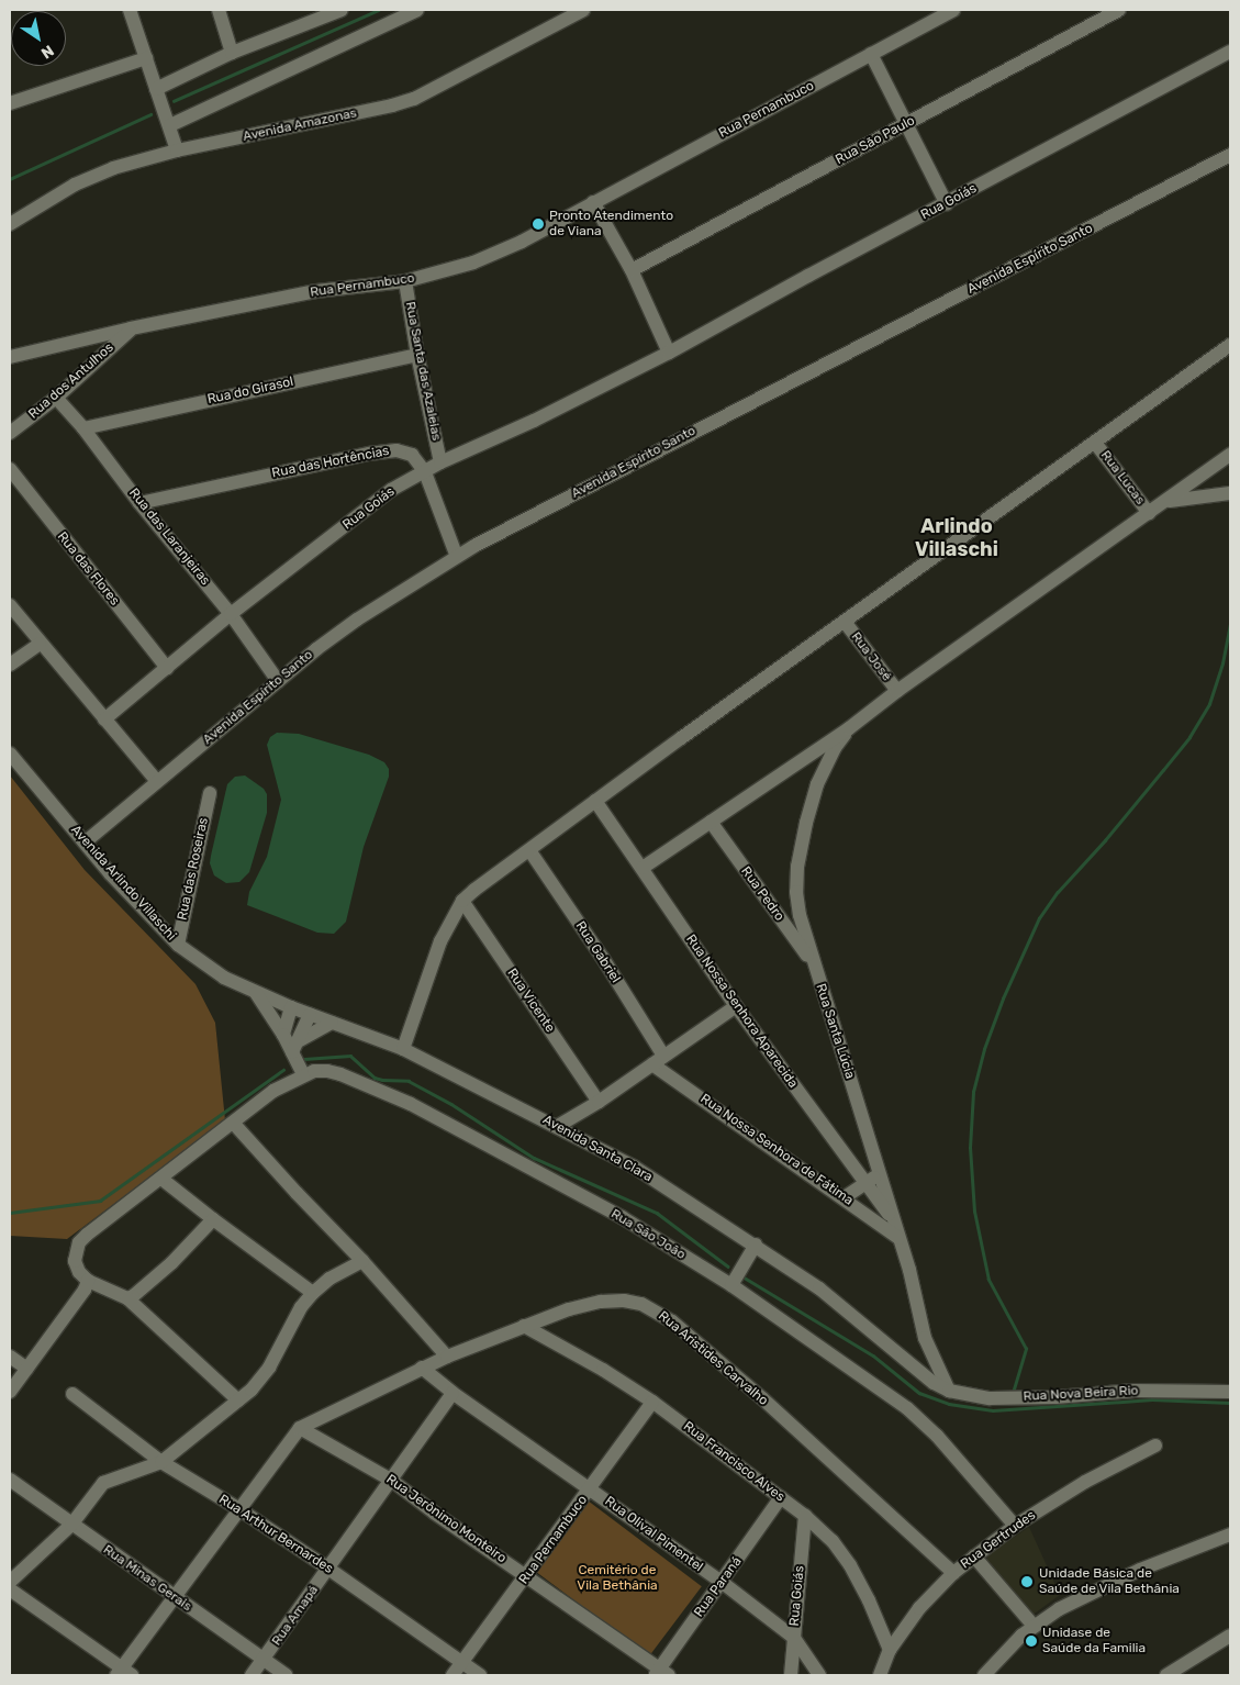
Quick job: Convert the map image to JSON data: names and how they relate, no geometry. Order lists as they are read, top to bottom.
{
  "streets": {
    "street": [
      "Rua Pernambuco",
      "Avenida Amazonas",
      "Rua São Paulo",
      "Rua Goiás",
      "Avenida Espírito Santo",
      "Rua Santa das Azaleias",
      "Rua dos Antulhos",
      "Rua do Girasol",
      "Rua das Hortências",
      "Rua Lucas",
      "Rua das Laranjeiras",
      "Rua das Flores",
      "Rua José",
      "Rua das Roseiras",
      "Avenida Arlindo Villaschi",
      "Rua Pedro",
      "Rua Gabriel",
      "Rua Vicente",
      "Rua Nossa Senhora Aparecida",
      "Rua Santa Lúcia",
      "Avenida Santa Clara",
      "Rua Nossa Senhora de Fátima",
      "Rua São João",
      "Rua Aristides Carvalho",
      "Rua Nova Beira Rio",
      "Rua Francisco Alves",
      "Rua Jerônimo Monteiro",
      "Rua Arthur Bernardes",
      "Rua Olival Pimentel",
      "Rua Gertrudes",
      "Rua Minas Gerais",
      "Rua Paraná",
      "Rua Amapá"
    ]
  },
  "crossings": [
    ["Rua Pernambuco", "Rua Santa das Azaleias"],
    ["Rua Pernambuco", "Rua dos Antulhos"],
    ["Rua Pernambuco", "Rua Francisco Alves"],
    ["Rua Pernambuco", "Rua Jerônimo Monteiro"],
    ["Rua Pernambuco", "Rua Arthur Bernardes"],
    ["Rua Pernambuco", "Rua Olival Pimentel"],
    ["Rua Goiás", "Rua Santa das Azaleias"],
    ["Rua Goiás", "Rua das Hortências"],
    ["Rua Goiás", "Rua das Laranjeiras"],
    ["Rua Goiás", "Rua das Flores"],
    ["Rua Goiás", "Rua Francisco Alves"],
    ["Rua Goiás", "Rua Olival Pimentel"],
    ["Avenida Espírito Santo", "Rua das Hortências"],
    ["Avenida Espírito Santo", "Rua das Laranjeiras"],
    ["Avenida Espírito Santo", "Avenida Arlindo Villaschi"],
    ["Rua Santa das Azaleias", "Rua do Girasol"],
    ["Rua dos Antulhos", "Rua das Laranjeiras"],
    ["Rua do Girasol", "Rua das Laranjeiras"],
    ["Rua das Hortências", "Rua das Laranjeiras"],
    ["Rua das Roseiras", "Avenida Arlindo Villaschi"],
    ["Avenida Arlindo Villaschi", "Avenida Santa Clara"],
    ["Rua Pedro", "Rua Santa Lúcia"],
    ["Rua Gabriel", "Rua Nossa Senhora de Fátima"],
    ["Rua Nossa Senhora Aparecida", "Rua Santa Lúcia"],
    ["Rua Santa Lúcia", "Rua Nossa Senhora de Fátima"],
    ["Rua Santa Lúcia", "Rua Nova Beira Rio"],
    ["Avenida Santa Clara", "Rua Nova Beira Rio"],
    ["Rua São João", "Rua Gertrudes"],
    ["Rua Aristides Carvalho", "Rua Francisco Alves"],
    ["Rua Aristides Carvalho", "Rua Jerônimo Monteiro"],
    ["Rua Aristides Carvalho", "Rua Olival Pimentel"],
    ["Rua Aristides Carvalho", "Rua Gertrudes"],
    ["Rua Francisco Alves", "Rua Gertrudes"],
    ["Rua Francisco Alves", "Rua Paraná"],
    ["Rua Jerônimo Monteiro", "Rua Paraná"],
    ["Rua Jerônimo Monteiro", "Rua Amapá"],
    ["Rua Arthur Bernardes", "Rua Amapá"],
    ["Rua Olival Pimentel", "Rua Paraná"],
    ["Rua Olival Pimentel", "Rua Amapá"],
    ["Rua Minas Gerais", "Rua Amapá"]
  ],
  "districts": ["Arlindo Villaschi"],
  "parks": ["Cemitério de Vila Bethânia"],
  "places": ["Pronto Atendimento de Viana", "Unidade Básica de Saúde de Vila Bethânia", "Unidase de Saúde da Familia"],
  "north": "bottom right"
}
